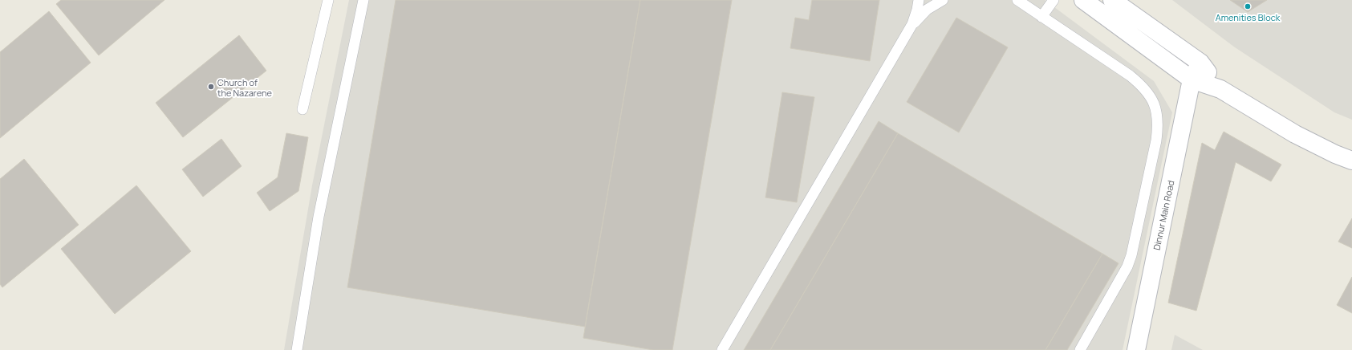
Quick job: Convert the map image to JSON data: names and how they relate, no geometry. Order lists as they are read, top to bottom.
{
  "streets": {
    "street": ["Dinnur Main Road"]
  },
  "places": ["Amenities Block", "Church of the Nazarene"]
}
